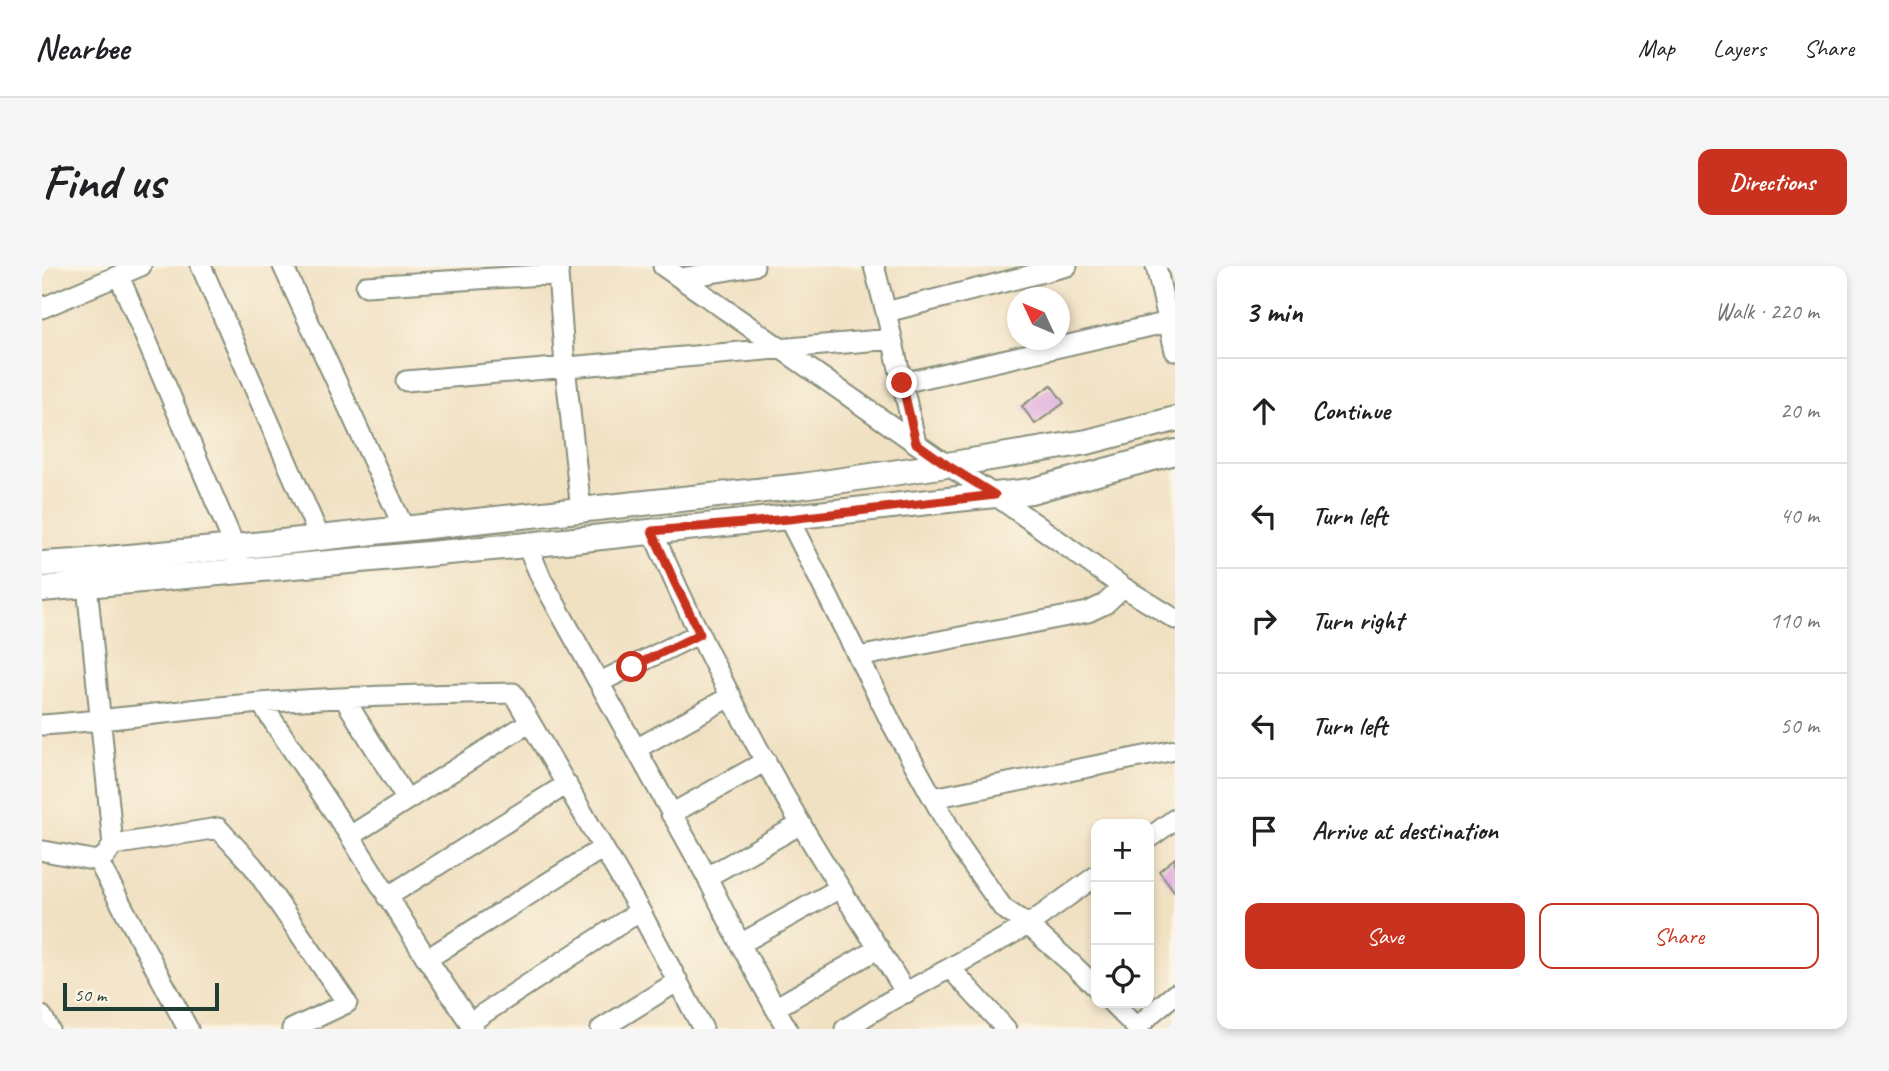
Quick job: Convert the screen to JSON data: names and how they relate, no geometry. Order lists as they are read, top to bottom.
{
  "scale_bar": "50 m",
  "north": "top left",
  "page": {
    "header": "Nearbee",
    "nav": ["Map", "Layers", "Share"],
    "buttons": [
      "Directions",
      ["Save", "Share"]
    ],
    "title": "Find us",
    "heading": ["3 min", "Walk · 220 m"],
    "list": [
      ["Continue", "20 m"],
      ["Turn left", "40 m"],
      ["Turn right", "110 m"],
      ["Turn left", "50 m"],
      "Arrive at destination"
    ],
    "map_buttons": ["+", "−"],
    "scale": "50 m"
  }
}
